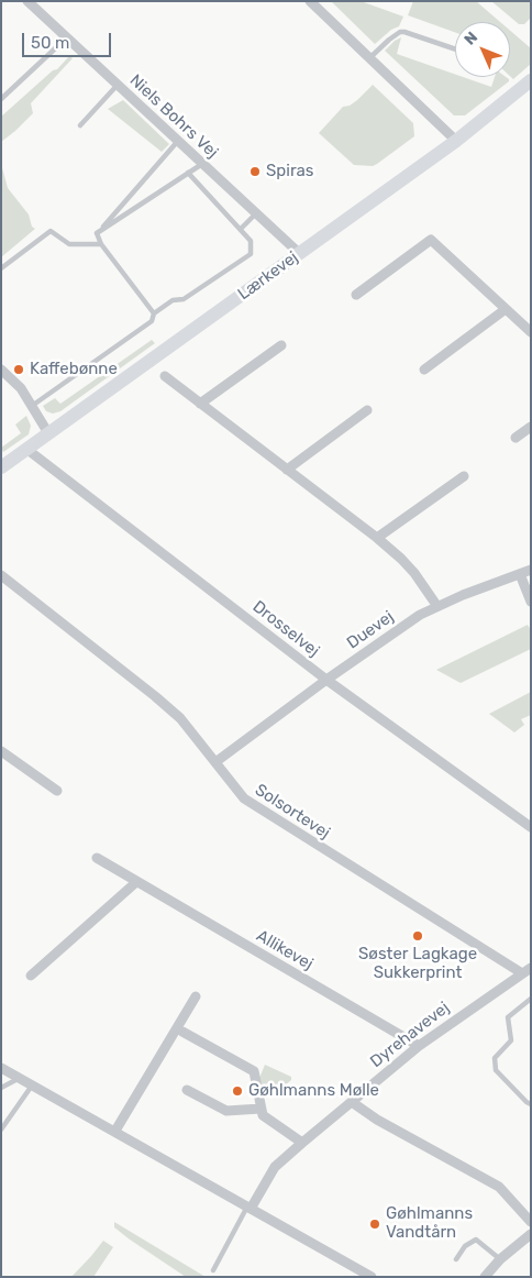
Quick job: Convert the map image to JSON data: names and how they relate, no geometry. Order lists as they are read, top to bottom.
{
  "streets": {
    "street": [
      "Niels Bohrs Vej",
      "Lærkevej",
      "Drosselvej",
      "Duevej",
      "Solsortevej",
      "Allikevej",
      "Dyrehavevej"
    ]
  },
  "crossings": [
    ["Niels Bohrs Vej", "Lærkevej"],
    ["Lærkevej", "Drosselvej"],
    ["Drosselvej", "Duevej"],
    ["Duevej", "Solsortevej"],
    ["Solsortevej", "Dyrehavevej"],
    ["Allikevej", "Dyrehavevej"]
  ],
  "places": [
    "Spiras",
    "Kaffebønne",
    "Søster Lagkage Sukkerprint",
    "Gøhlmanns Mølle",
    "Gøhlmanns Vandtårn"
  ],
  "scale_bar": "50 m",
  "north": "top left"
}
